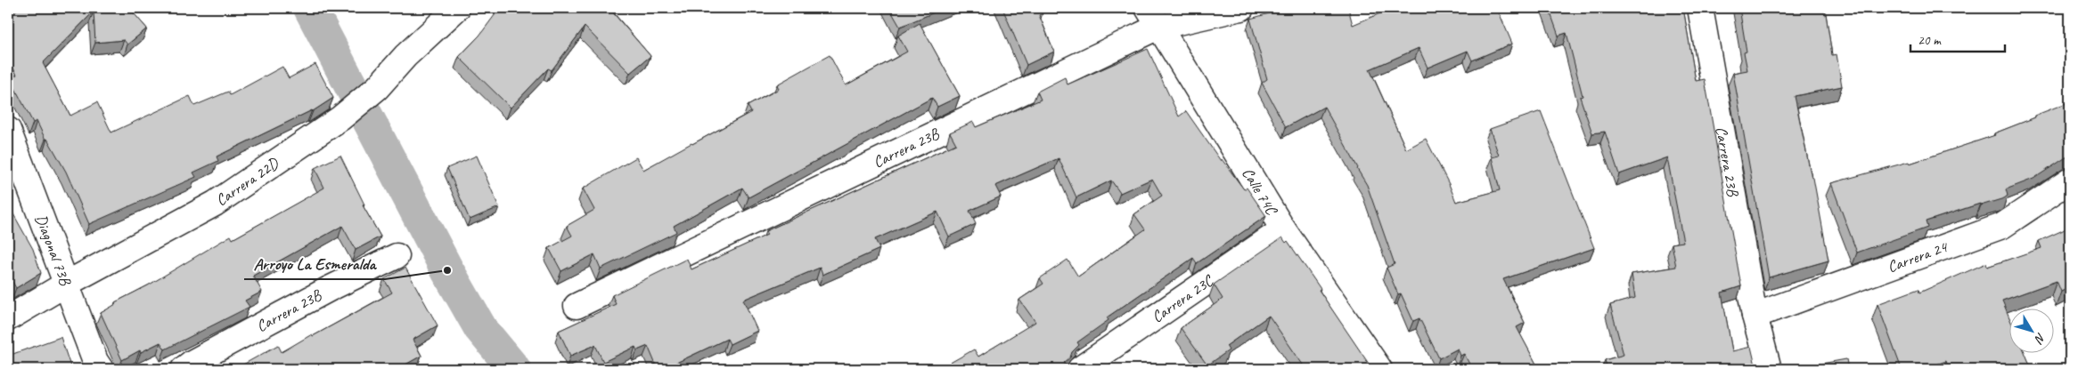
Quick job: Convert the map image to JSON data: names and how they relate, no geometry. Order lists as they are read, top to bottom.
{
  "streets": {
    "street": [
      "Carrera 23B",
      "Carrera 22D",
      "Calle 74C",
      "Diagonal 73B",
      "Carrera 24",
      "Carrera 23C"
    ]
  },
  "crossings": [
    ["Carrera 23B", "Calle 74C"],
    ["Carrera 23B", "Carrera 24"],
    ["Carrera 22D", "Diagonal 73B"],
    ["Calle 74C", "Carrera 23C"]
  ],
  "places": ["Arroyo La Esmeralda"],
  "scale_bar": "20 m",
  "north": "bottom right"
}
